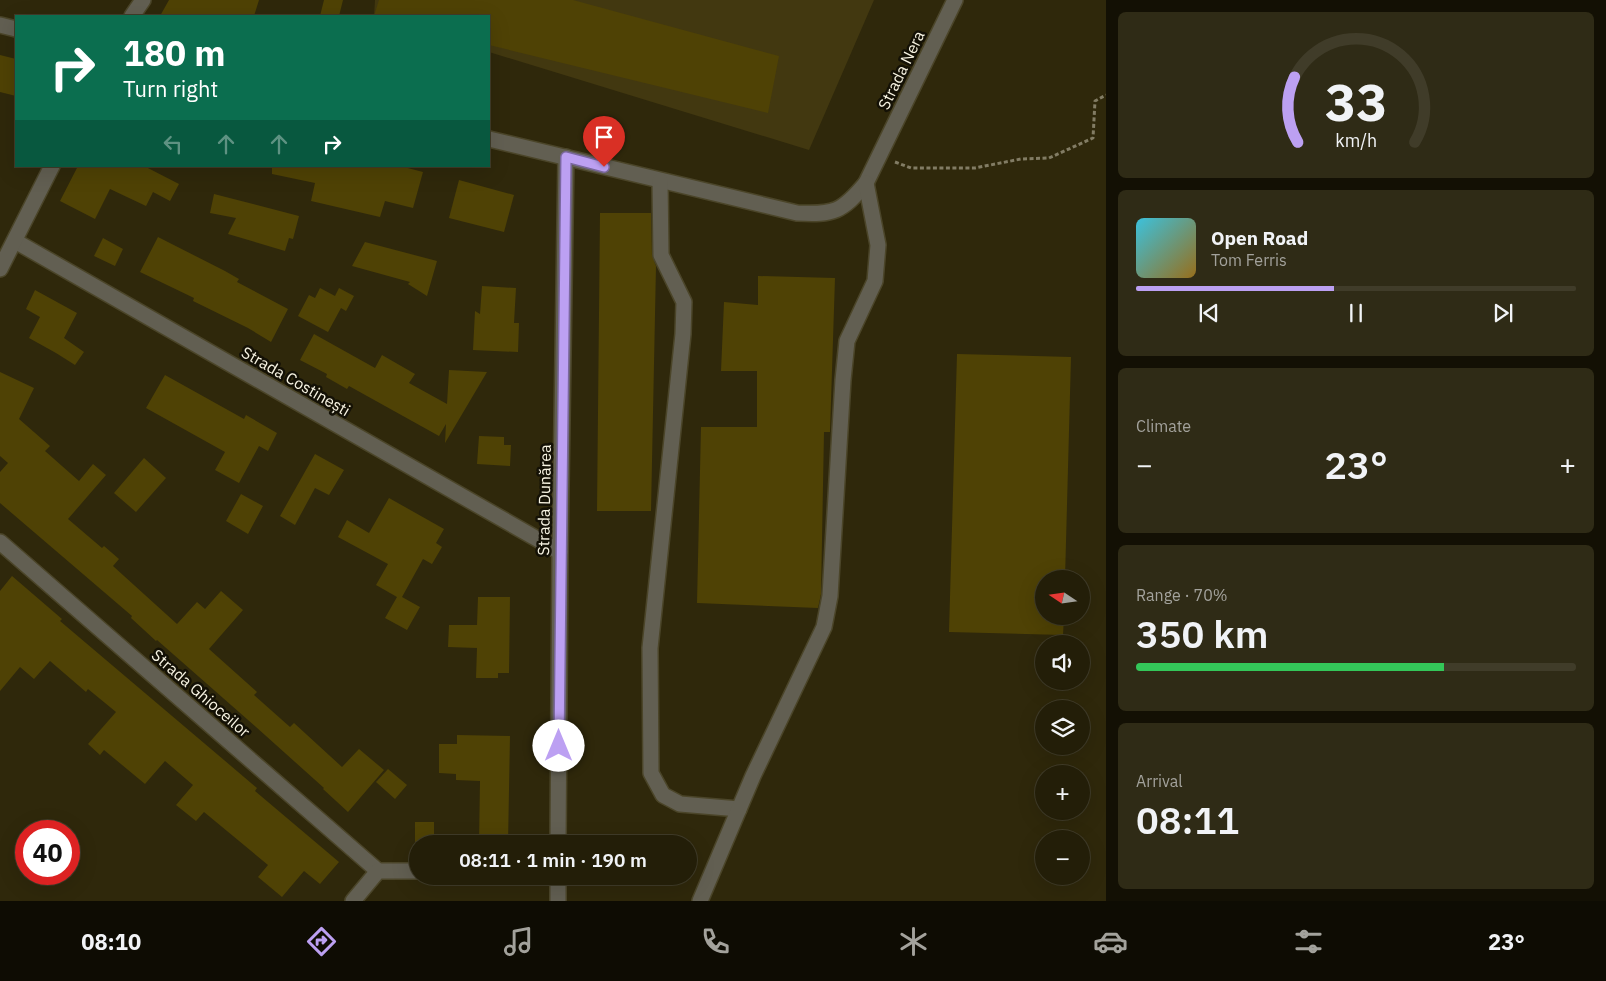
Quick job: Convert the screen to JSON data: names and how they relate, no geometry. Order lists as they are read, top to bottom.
{
  "streets": {
    "street": [
      "Strada Nera",
      "Strada Costinești",
      "Strada Dunărea",
      "Strada Ghioceilor"
    ]
  },
  "crossings": [
    ["Strada Nera", "Strada Dunărea"],
    ["Strada Costinești", "Strada Dunărea"]
  ],
  "north": "left",
  "page": {
    "turn": ["180 m", "Turn right"],
    "song": ["Open Road", "Tom Ferris"],
    "tile": [
      "Climate",
      ["Range · 70%", "350 km"],
      ["Arrival", "08:11"]
    ],
    "heat": ["−", "23°", "+"],
    "map_buttons": ["+", "−"],
    "limit": "40",
    "trip": "08:11 · 1 min · 190 m",
    "tabs": ["08:10", "23°"],
    "gauge": ["33", "km/h"]
  }
}
